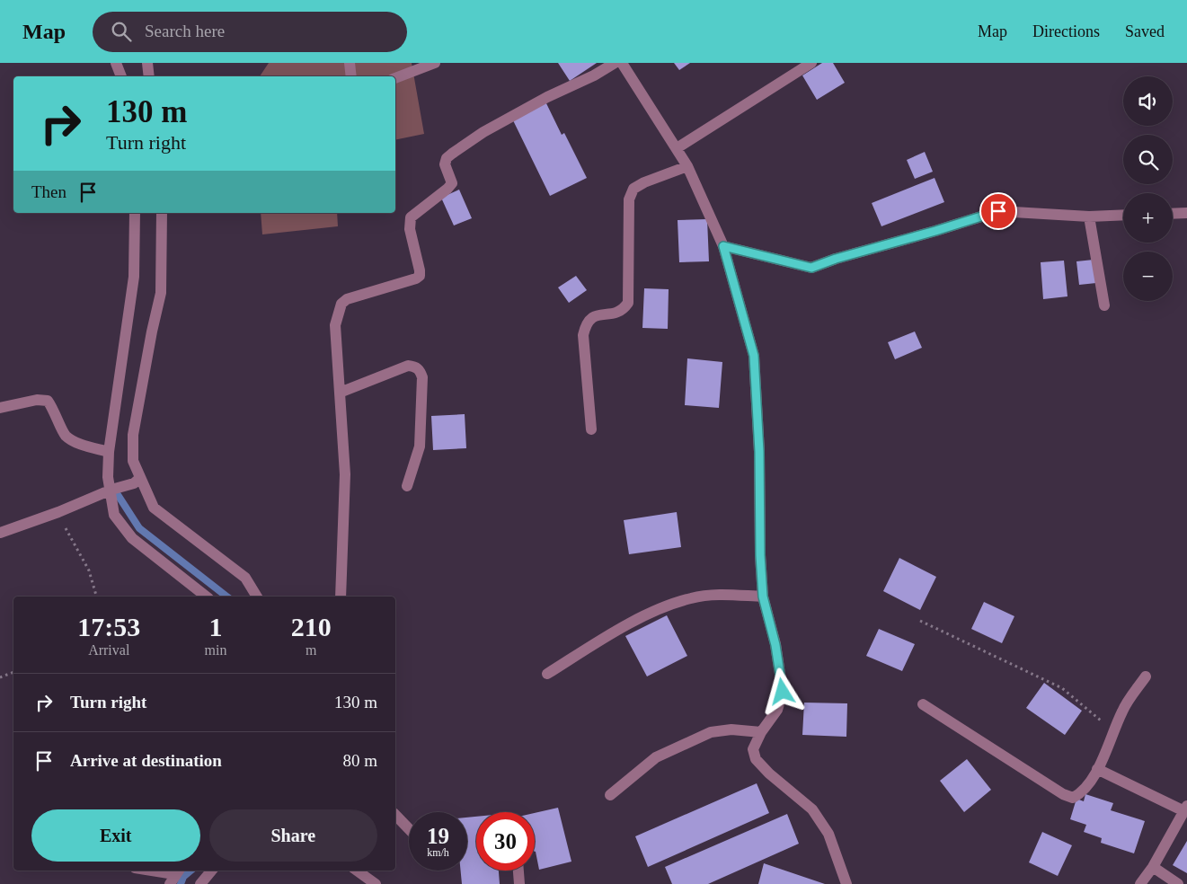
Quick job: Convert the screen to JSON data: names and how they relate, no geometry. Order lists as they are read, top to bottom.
{
  "page": {
    "header": "Map",
    "search": "Search here",
    "nav": ["Map", "Directions", "Saved"],
    "map_buttons": ["+", "−"],
    "turn": ["130 m", "Turn right"],
    "then": "Then",
    "eta": [
      "17:53",
      "Arrival",
      "1",
      "min",
      "210",
      "m"
    ],
    "list": [
      {
        "name": "Turn right",
        "value": "130 m"
      },
      {
        "name": "Arrive at destination",
        "value": "80 m"
      }
    ],
    "buttons": ["Exit", "Share"],
    "speed": "19 km/h",
    "limit": "30"
  }
}
